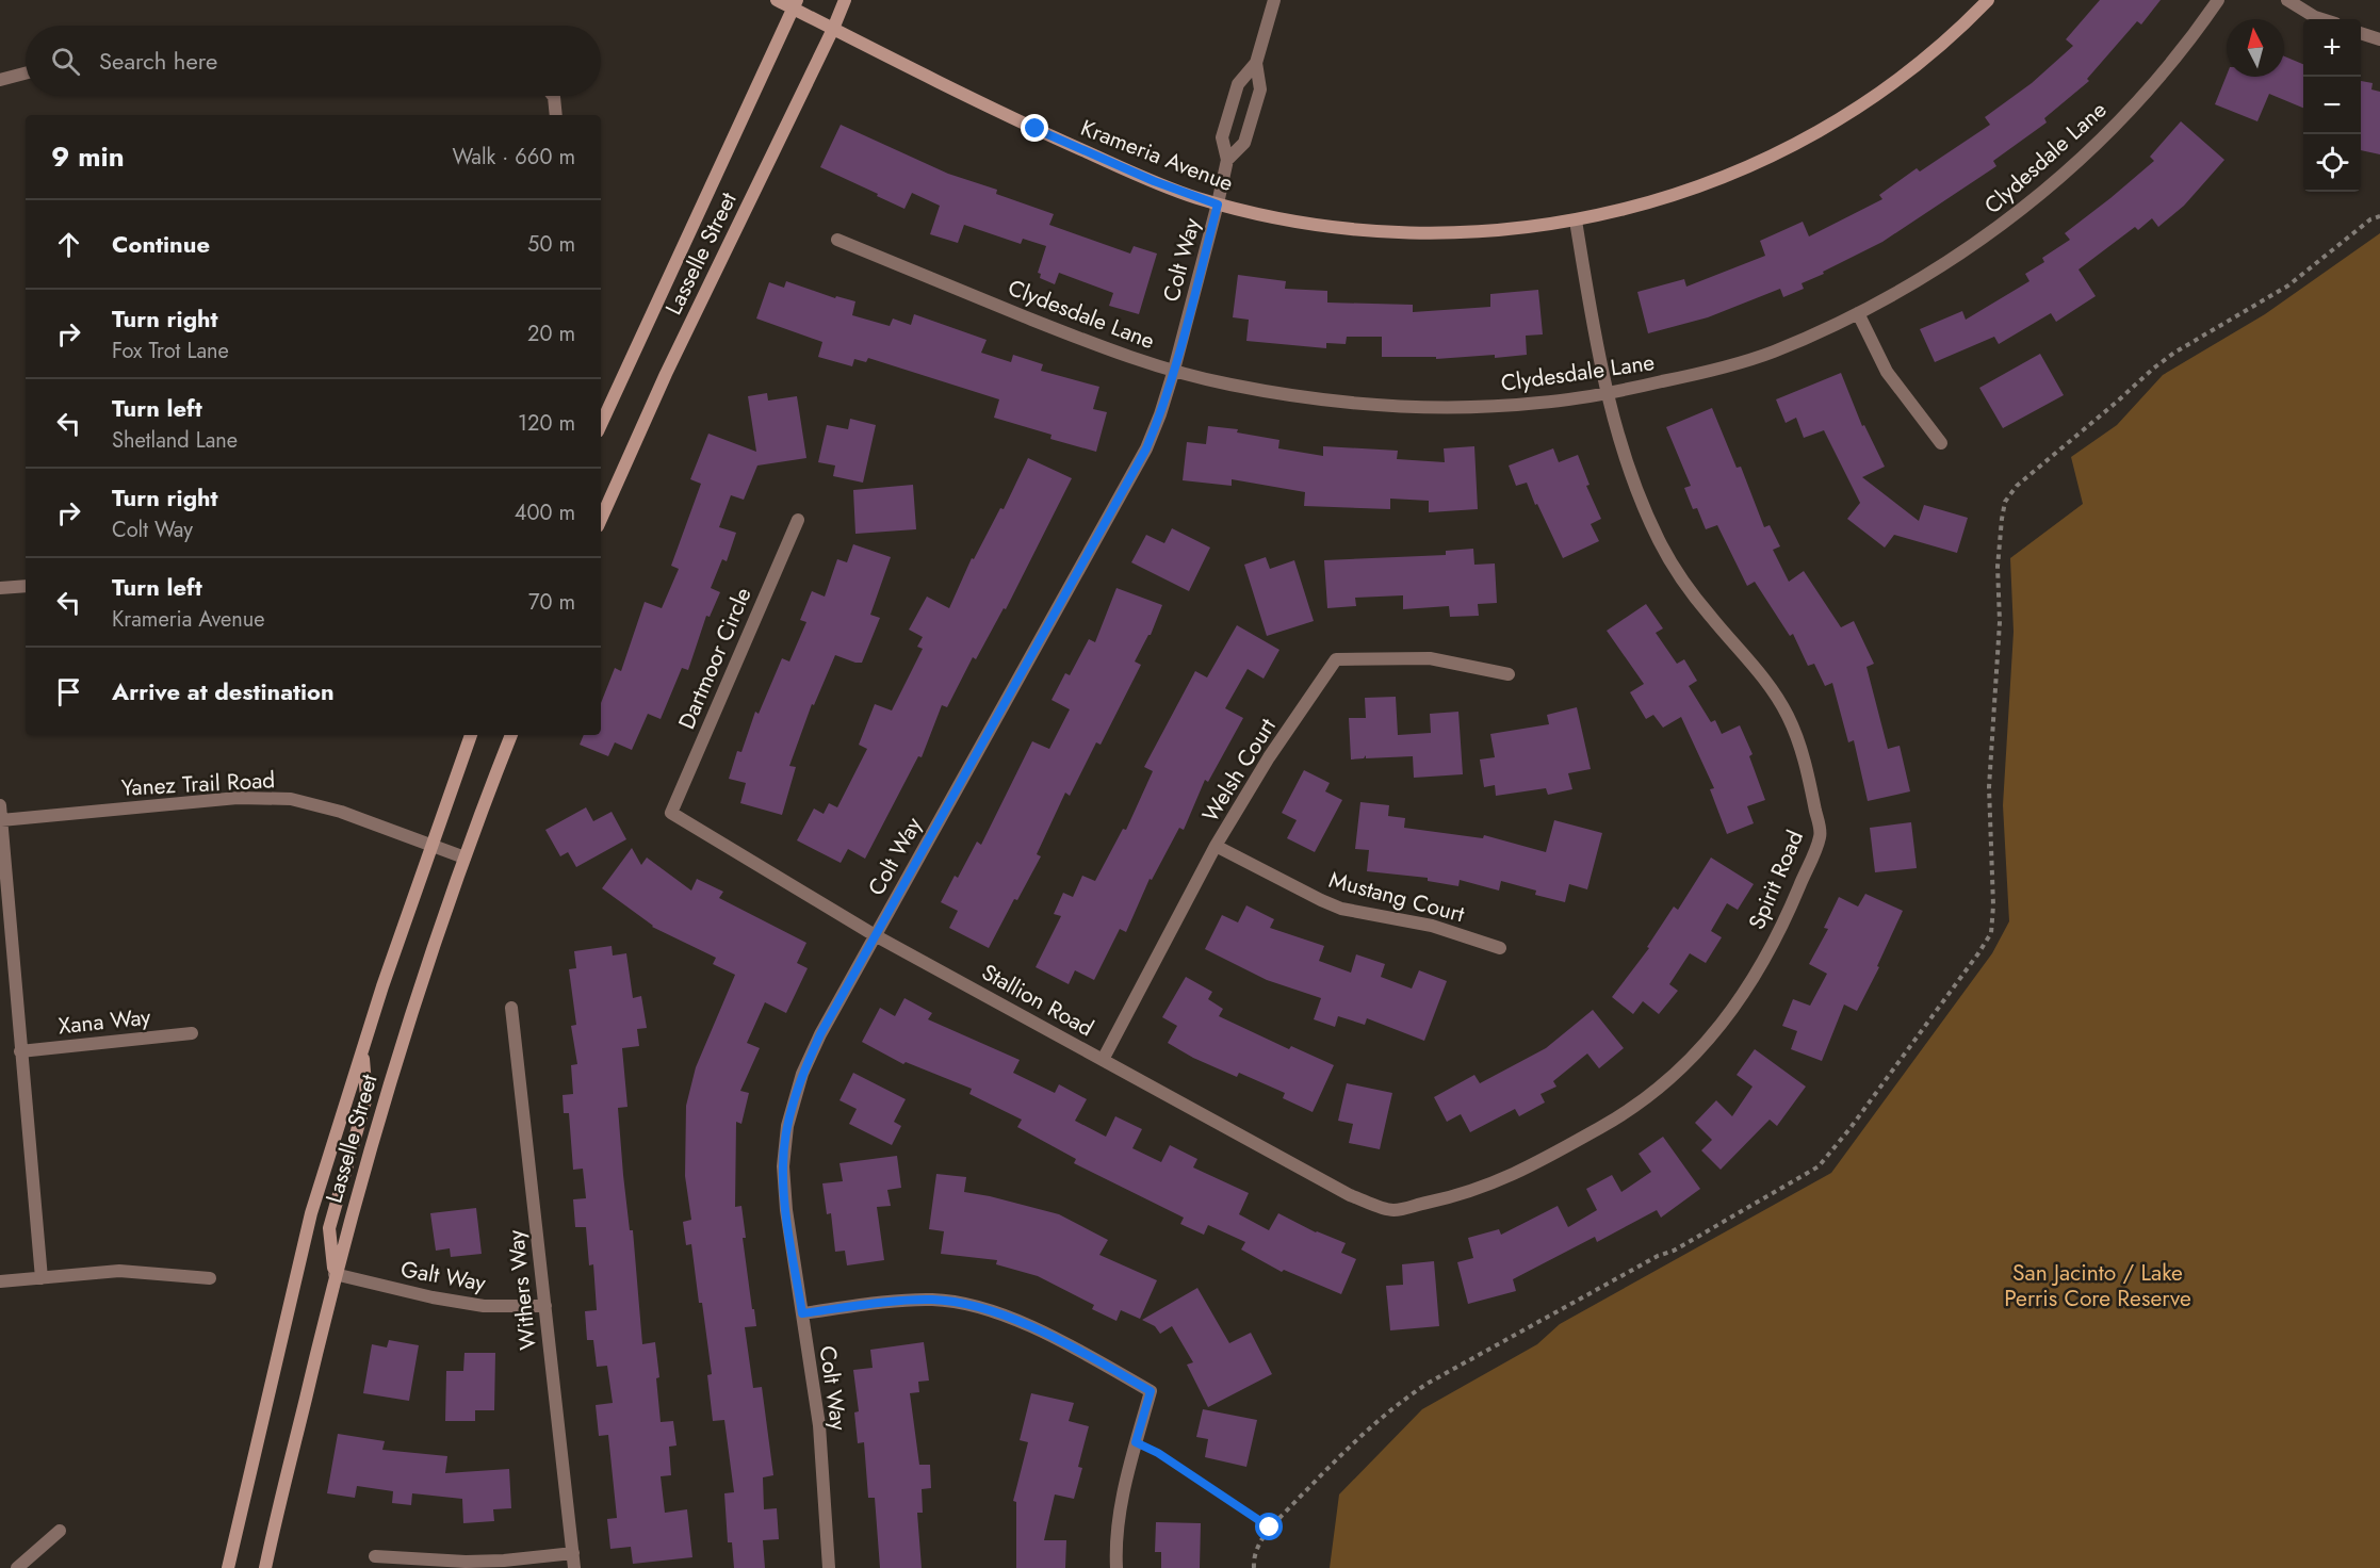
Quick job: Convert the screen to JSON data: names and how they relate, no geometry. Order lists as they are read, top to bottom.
{
  "streets": {
    "main road": ["Krameria Avenue", "Lasselle Street"],
    "street": [
      "Clydesdale Lane",
      "Colt Way",
      "Dartmoor Circle",
      "Welsh Court",
      "Yanez Trail Road",
      "Spirit Road",
      "Mustang Court",
      "Stallion Road",
      "Xana Way",
      "Galt Way",
      "Withers Way"
    ]
  },
  "crossings": [
    ["Krameria Avenue", "Lasselle Street"],
    ["Krameria Avenue", "Colt Way"],
    ["Krameria Avenue", "Spirit Road"],
    ["Clydesdale Lane", "Colt Way"],
    ["Clydesdale Lane", "Spirit Road"],
    ["Lasselle Street", "Yanez Trail Road"],
    ["Lasselle Street", "Galt Way"],
    ["Colt Way", "Stallion Road"],
    ["Dartmoor Circle", "Stallion Road"],
    ["Welsh Court", "Mustang Court"],
    ["Welsh Court", "Stallion Road"],
    ["Spirit Road", "Stallion Road"],
    ["Galt Way", "Withers Way"]
  ],
  "parks": ["San Jacinto / Lake Perris Core Reserve"],
  "north": "top",
  "page": {
    "map_buttons": ["+", "−"],
    "search": "Search here",
    "heading": ["9 min", "Walk · 660 m"],
    "list": [
      ["Continue", "50 m"],
      ["Turn right", "Fox Trot Lane", "20 m"],
      ["Turn left", "Shetland Lane", "120 m"],
      ["Turn right", "Colt Way", "400 m"],
      ["Turn left", "Krameria Avenue", "70 m"],
      "Arrive at destination"
    ]
  }
}
